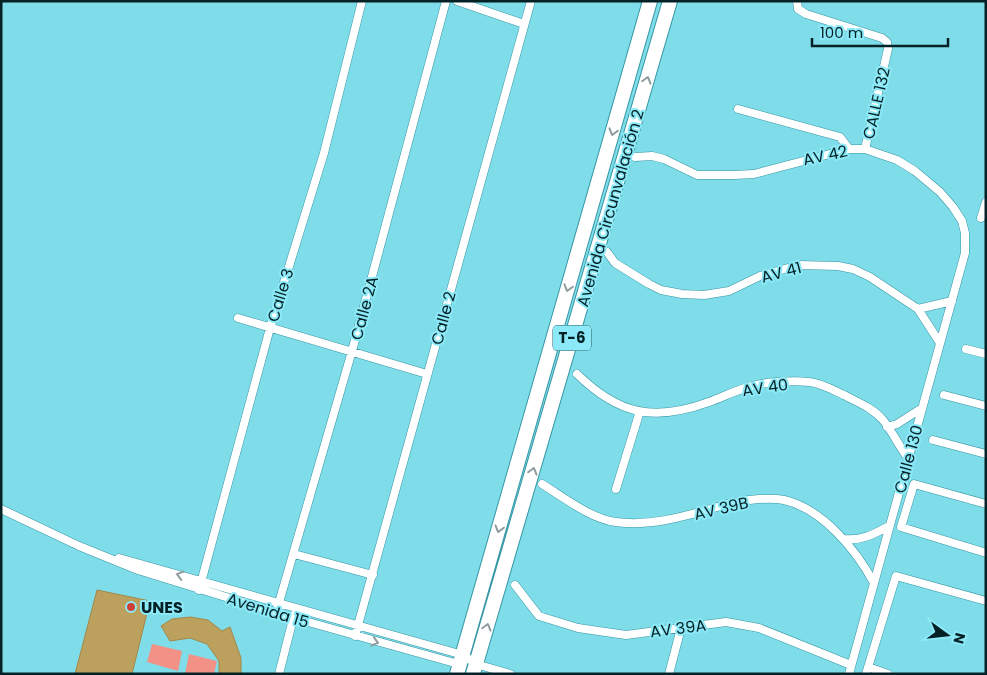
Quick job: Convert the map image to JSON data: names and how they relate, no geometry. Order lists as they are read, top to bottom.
{
  "streets": {
    "highway": ["Avenida Circunvalación 2", "T-6"],
    "street": [
      "CALLE 132",
      "AV 42",
      "AV 41",
      "Calle 3",
      "Calle 2A",
      "Calle 2",
      "AV 40",
      "Calle 130",
      "AV 39B",
      "Avenida 15",
      "AV 39A"
    ]
  },
  "crossings": [
    ["CALLE 132", "AV 42"],
    ["AV 42", "Calle 130"],
    ["Avenida Circunvalación 2", "Avenida 15"],
    ["AV 41", "Calle 130"],
    ["Calle 3", "Avenida 15"],
    ["Calle 2A", "Avenida 15"],
    ["Calle 2", "Avenida 15"],
    ["AV 40", "Calle 130"],
    ["Calle 130", "AV 39B"],
    ["Calle 130", "AV 39A"]
  ],
  "places": ["UNES"],
  "scale_bar": "100 m",
  "north": "right"
}
